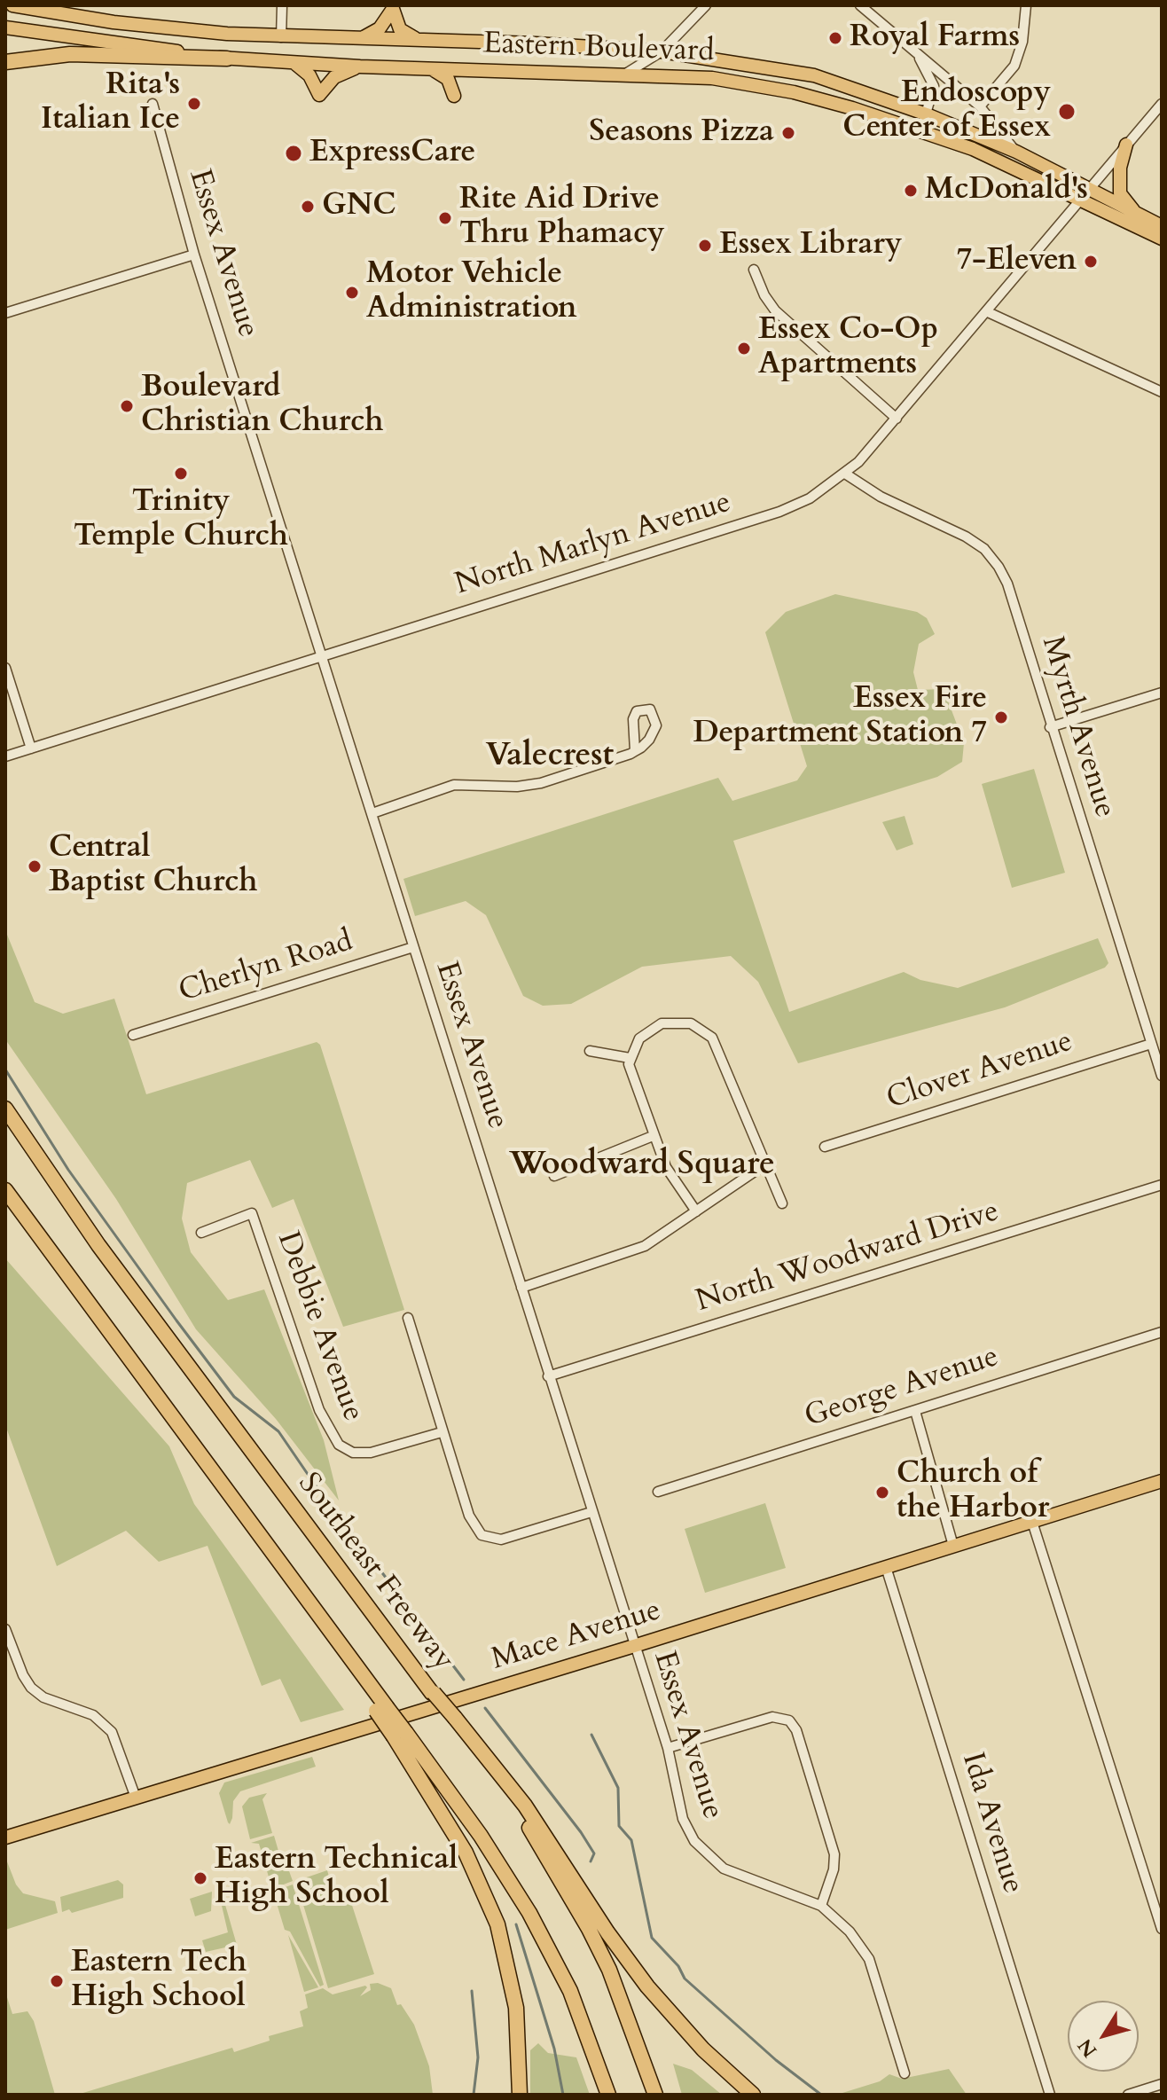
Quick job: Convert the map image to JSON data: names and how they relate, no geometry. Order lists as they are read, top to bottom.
{
  "streets": {
    "highway": ["Southeast Freeway"],
    "main road": ["Eastern Boulevard", "Mace Avenue"],
    "street": [
      "Essex Avenue",
      "North Marlyn Avenue",
      "Myrth Avenue",
      "Cherlyn Road",
      "Clover Avenue",
      "North Woodward Drive",
      "Debbie Avenue",
      "George Avenue",
      "Ida Avenue"
    ]
  },
  "crossings": [
    ["Eastern Boulevard", "North Marlyn Avenue"],
    ["Essex Avenue", "North Marlyn Avenue"],
    ["Essex Avenue", "Cherlyn Road"],
    ["Essex Avenue", "North Woodward Drive"],
    ["Essex Avenue", "Mace Avenue"],
    ["North Marlyn Avenue", "Myrth Avenue"],
    ["Myrth Avenue", "Clover Avenue"],
    ["Mace Avenue", "Ida Avenue"]
  ],
  "districts": ["Valecrest", "Woodward Square"],
  "places": [
    "Royal Farms",
    "Rita's Italian Ice",
    "Endoscopy Center of Essex",
    "Seasons Pizza",
    "ExpressCare",
    "McDonald's",
    "GNC",
    "Rite Aid Drive Thru Phamacy",
    "Essex Library",
    "7-Eleven",
    "Motor Vehicle Administration",
    "Essex Co-Op Apartments",
    "Boulevard Christian Church",
    "Trinity Temple Church",
    "Essex Fire Department Station 7",
    "Central Baptist Church",
    "Church of the Harbor",
    "Eastern Technical High School",
    "Eastern Tech High School"
  ],
  "north": "bottom left"
}
